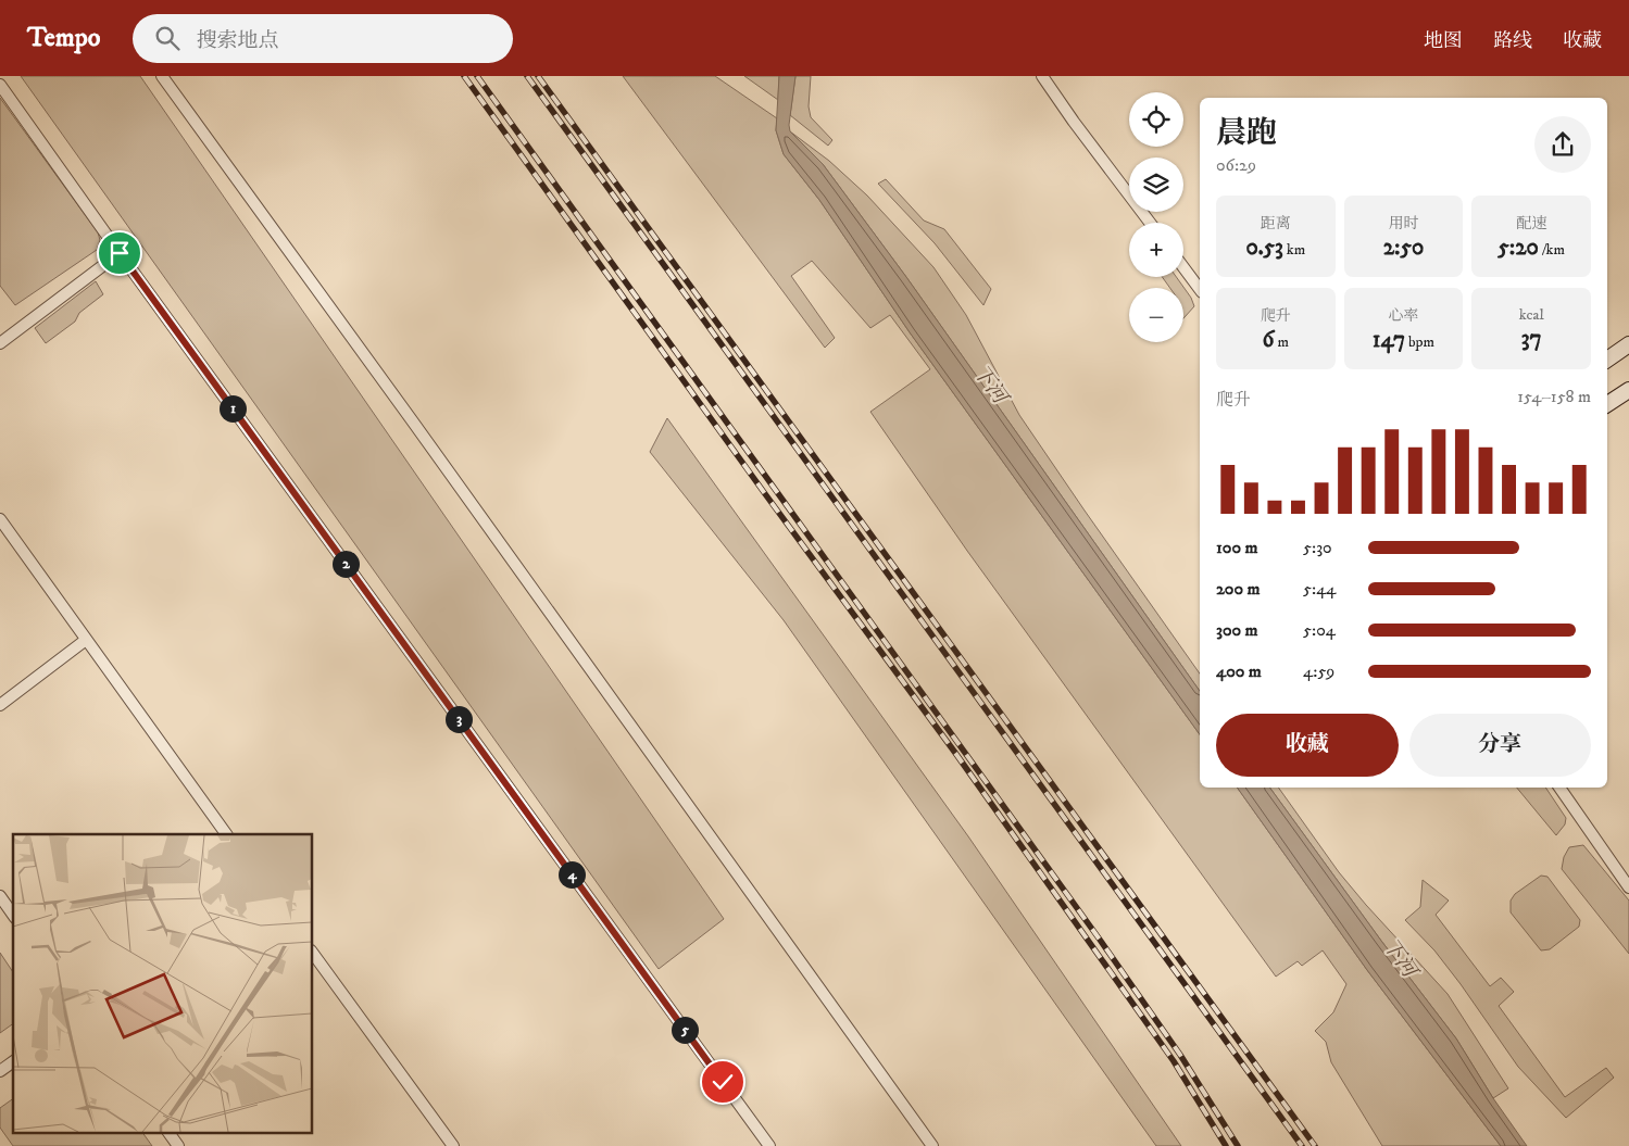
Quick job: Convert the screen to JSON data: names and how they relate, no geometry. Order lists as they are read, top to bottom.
{
  "water": ["下河"],
  "page": {
    "header": "Tempo",
    "search": "搜索地点",
    "nav": ["地图", "路线", "收藏"],
    "map_buttons": ["+", "−"],
    "heading": ["晨跑", "06:29"],
    "stats": [
      ["距离", "0.53 km"],
      ["用时", "2:50"],
      ["配速", "5:20 /km"],
      ["爬升", "6 m"],
      ["心率", "147 bpm"],
      ["kcal", "37"]
    ],
    "chart": ["爬升", "154–158 m"],
    "pins": [
      "1",
      "2",
      "3",
      "4",
      "5"
    ],
    "list": [
      {
        "name": "100 m",
        "note": "5:30"
      },
      {
        "name": "200 m",
        "note": "5:44"
      },
      {
        "name": "300 m",
        "note": "5:04"
      },
      {
        "name": "400 m",
        "note": "4:59"
      }
    ],
    "buttons": ["收藏", "分享"]
  }
}
